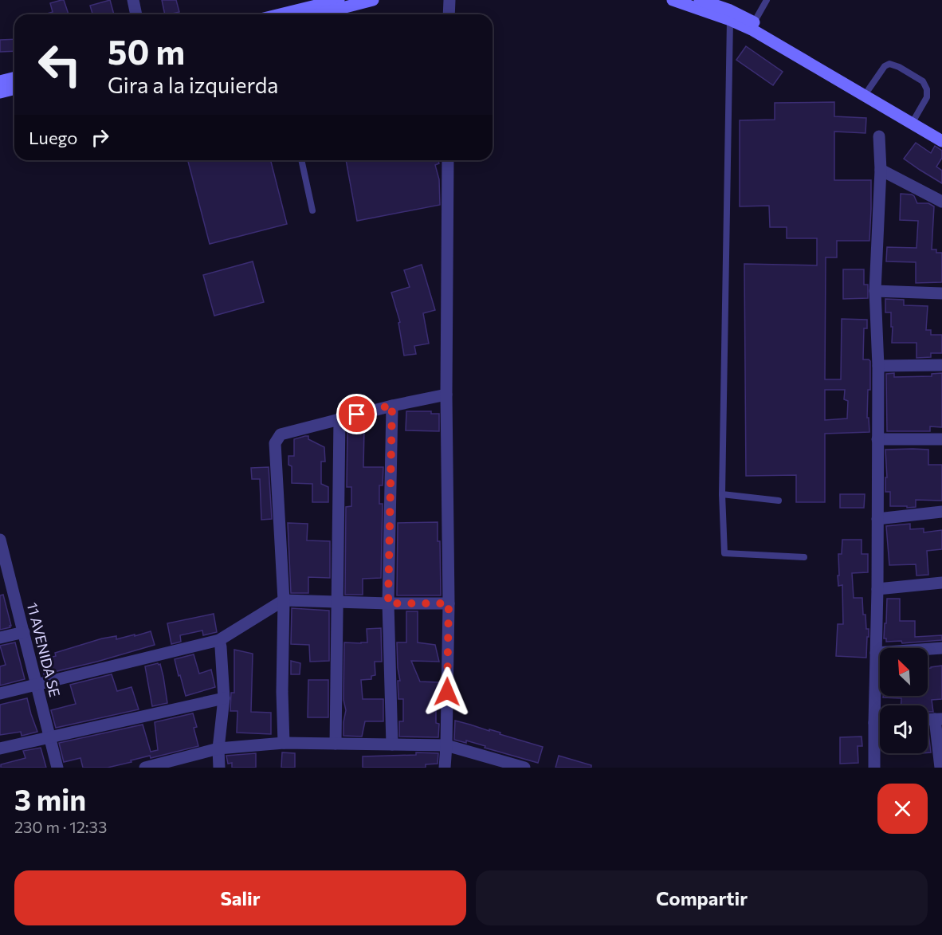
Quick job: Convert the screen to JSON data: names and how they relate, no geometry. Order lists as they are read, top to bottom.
{
  "streets": {
    "street": ["11 AVENIDA SE"]
  },
  "north": "top left",
  "page": {
    "turn": ["50 m", "Gira a la izquierda"],
    "then": "Luego",
    "heading": ["3 min", "230 m · 12:33"],
    "buttons": ["Salir", "Compartir"]
  }
}
